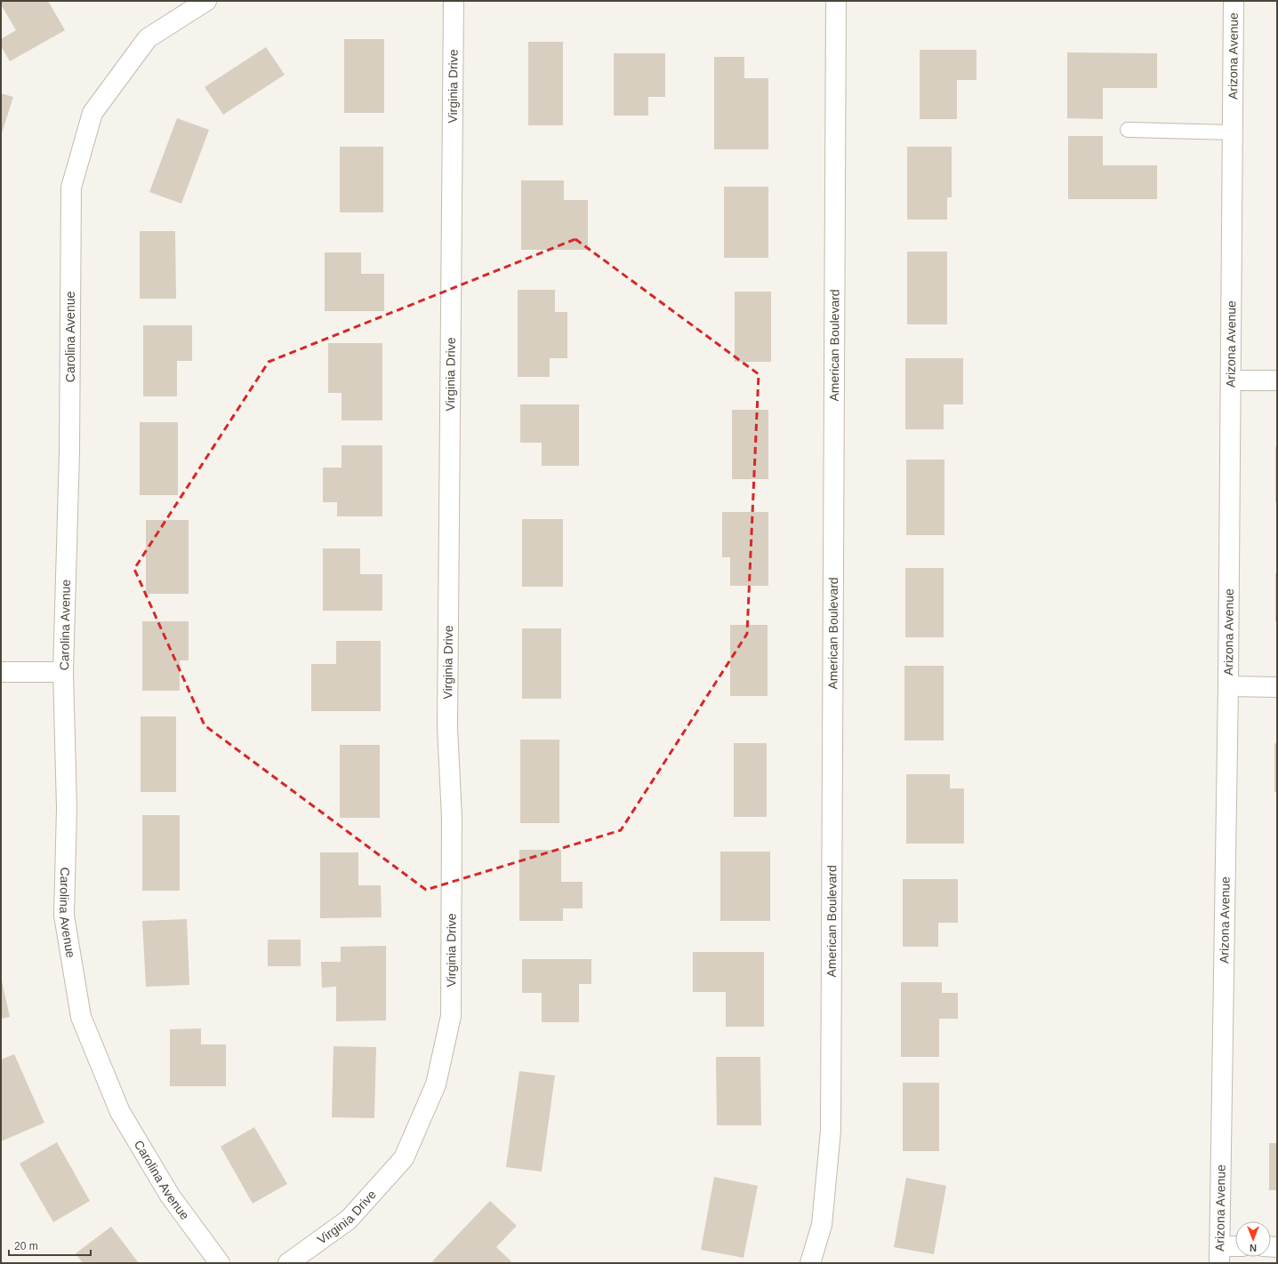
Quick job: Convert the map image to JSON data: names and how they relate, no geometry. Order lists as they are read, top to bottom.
{
  "streets": {
    "street": [
      "Arizona Avenue",
      "Virginia Drive",
      "Carolina Avenue",
      "American Boulevard"
    ]
  },
  "scale_bar": "20 m",
  "north": "bottom"
}
